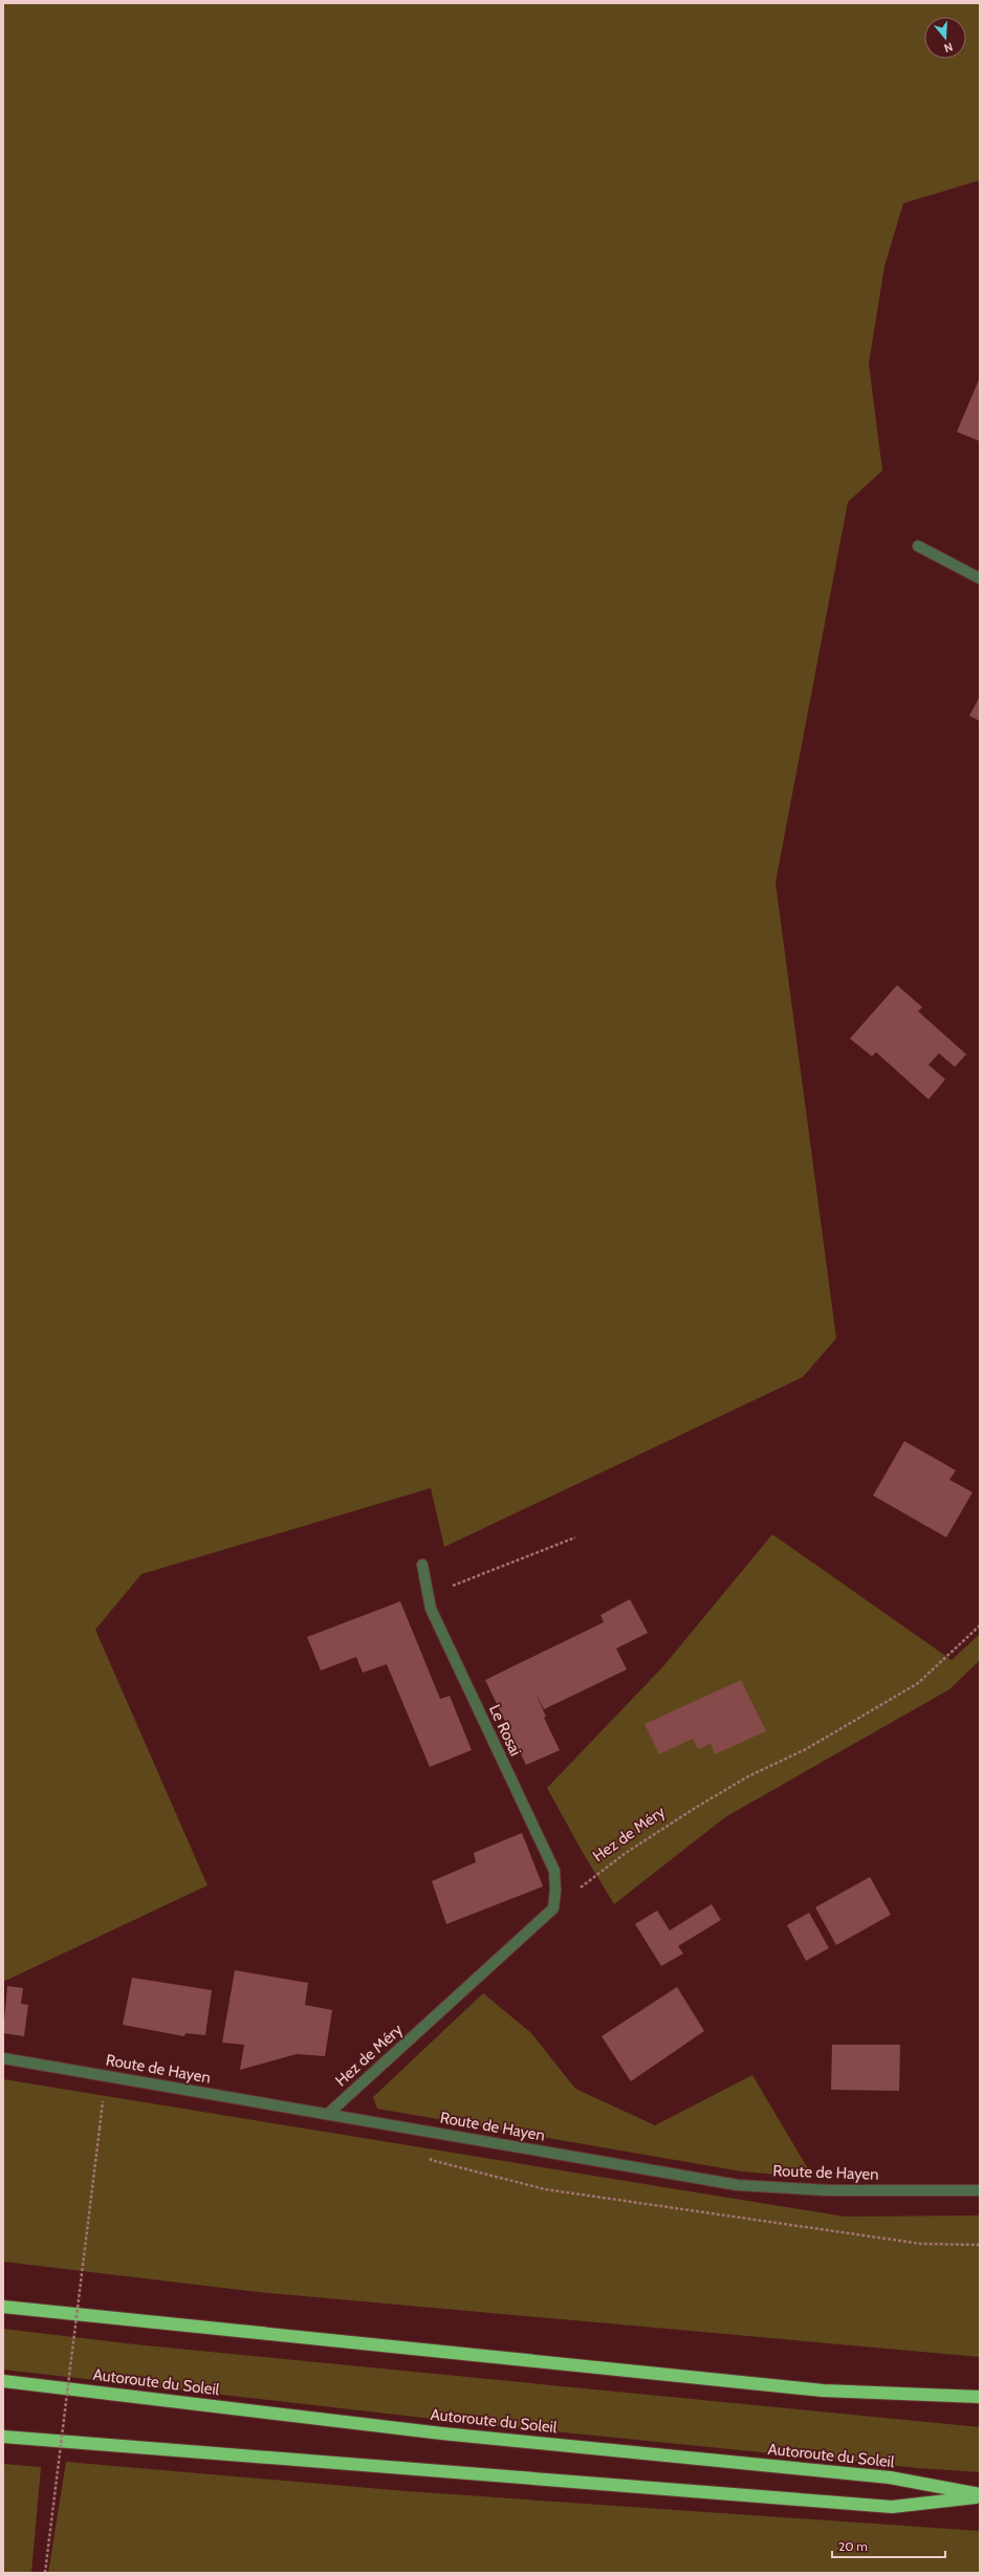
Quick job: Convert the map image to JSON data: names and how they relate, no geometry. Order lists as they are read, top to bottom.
{
  "streets": {
    "highway": ["Autoroute du Soleil"],
    "street": ["Le Rosai", "Hez de Méry", "Route de Hayen"]
  },
  "crossings": [
    ["Le Rosai", "Hez de Méry"],
    ["Hez de Méry", "Route de Hayen"]
  ],
  "scale_bar": "20 m",
  "north": "bottom"
}
